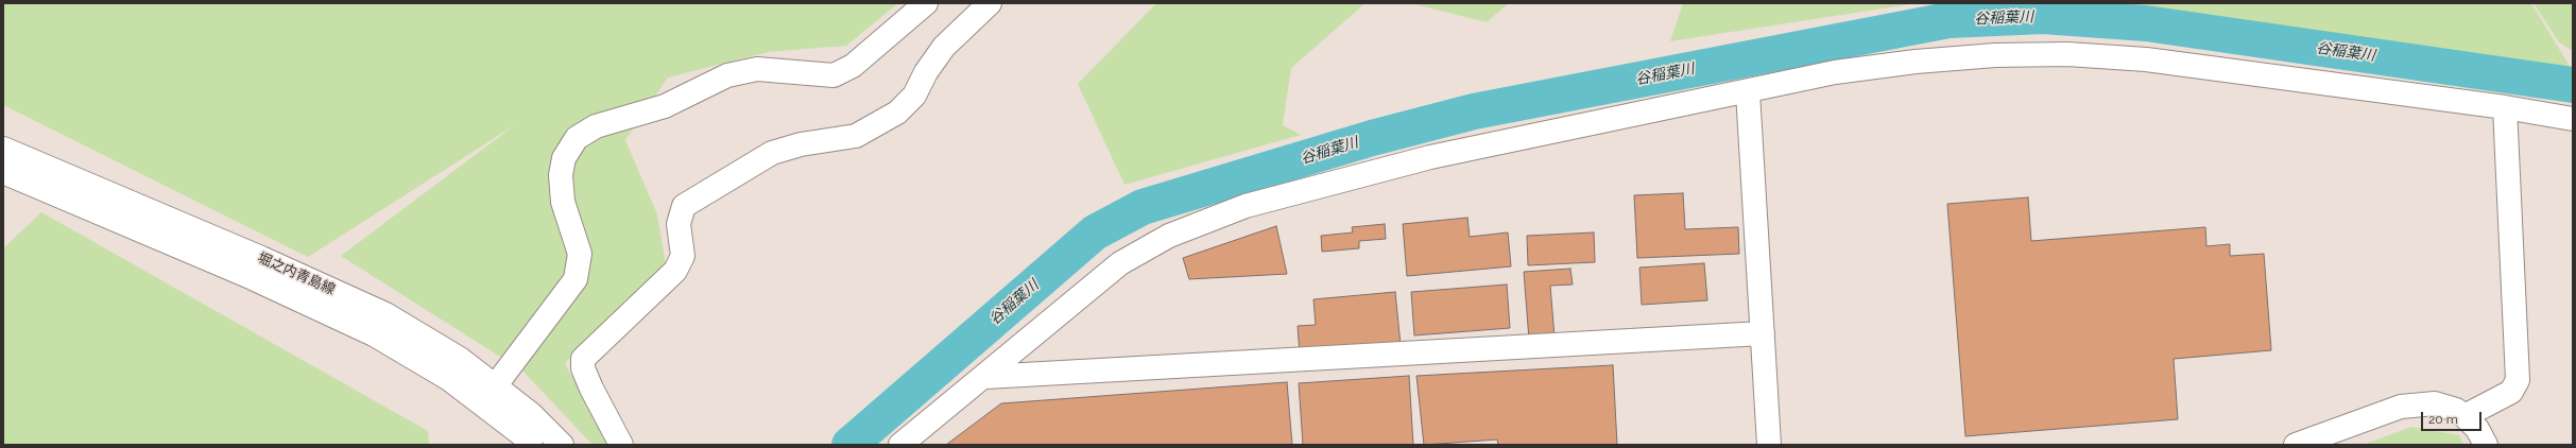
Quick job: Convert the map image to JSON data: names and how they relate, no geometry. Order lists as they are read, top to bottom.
{
  "streets": {
    "street": ["堀之内青島線"]
  },
  "water": ["谷稲葉川"],
  "scale_bar": "20 m"
}
